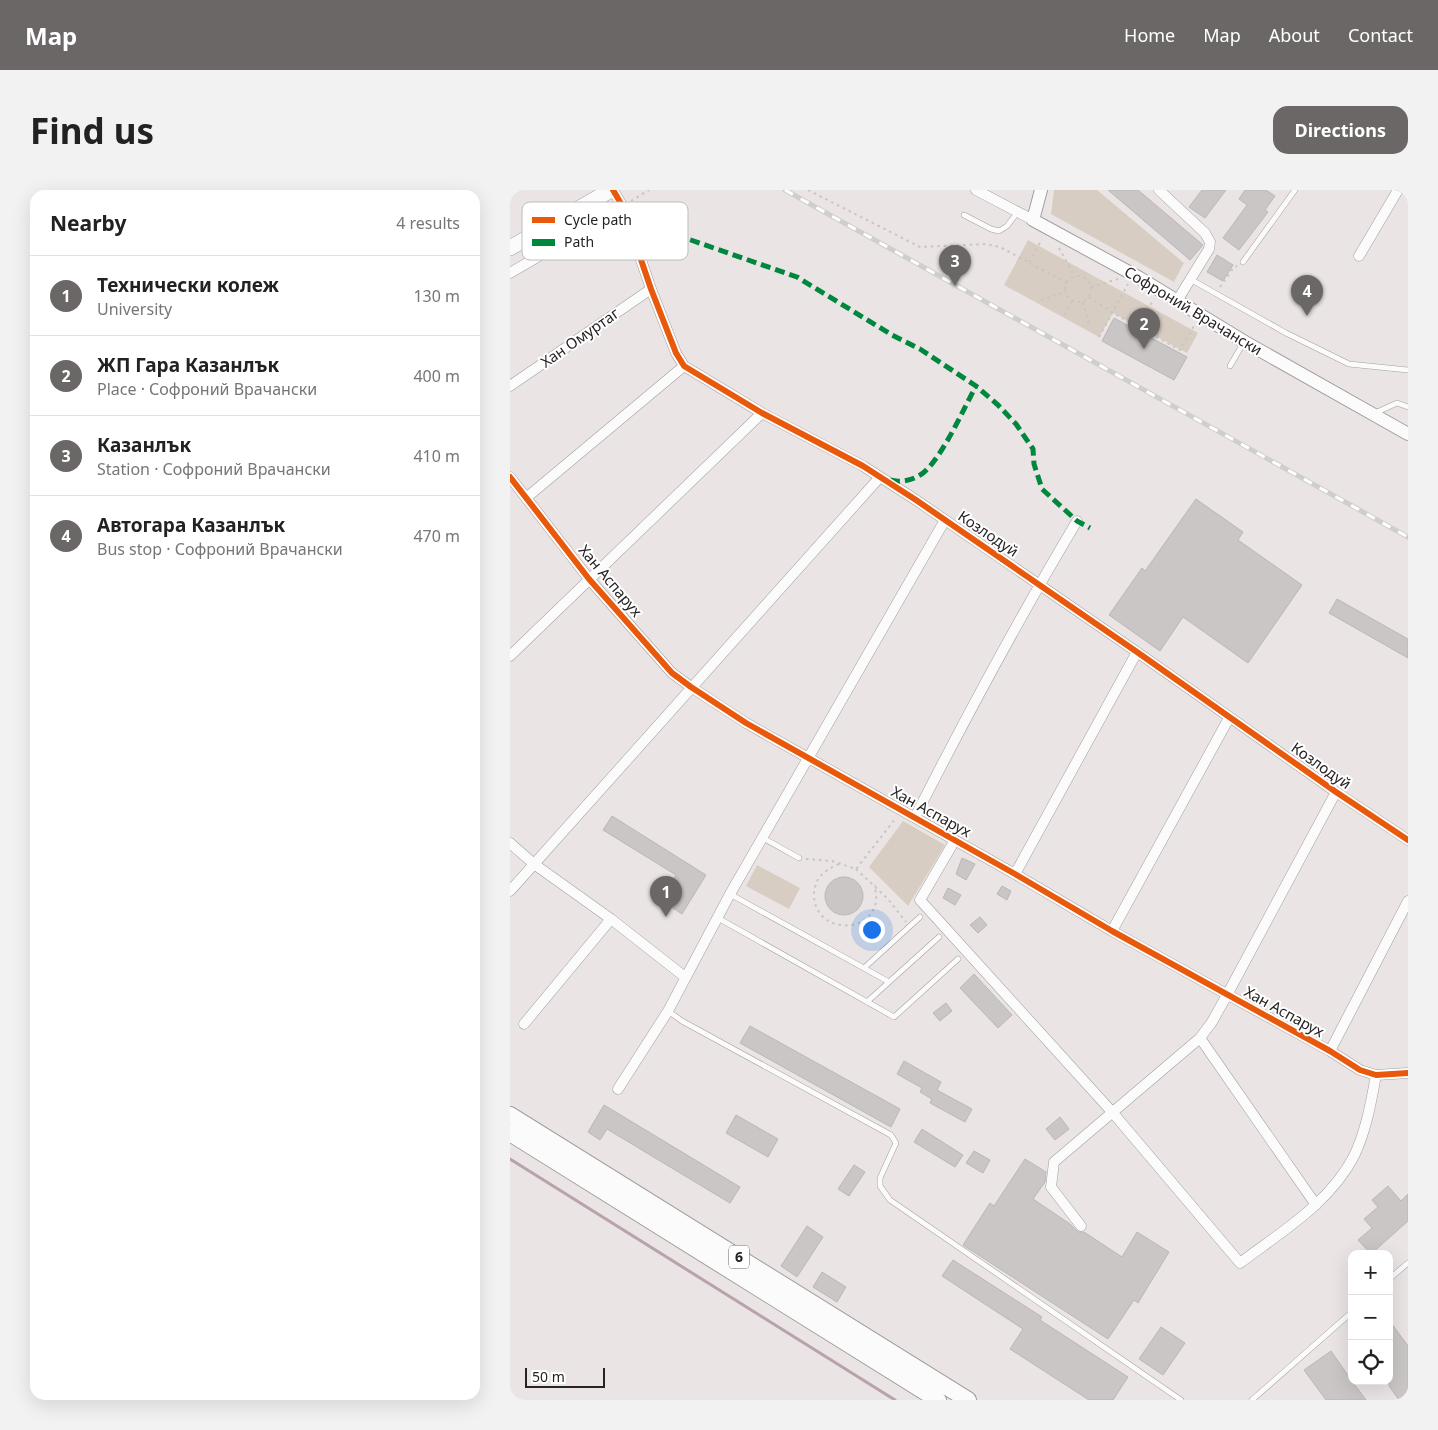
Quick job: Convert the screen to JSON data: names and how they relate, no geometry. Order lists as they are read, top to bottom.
{
  "streets": {
    "highway": ["6"],
    "street": [
      "Софроний Врачански",
      "Хан Омуртаг",
      "Козлодуй",
      "Хан Аспарух"
    ]
  },
  "legend": ["Cycle path", "Path"],
  "scale_bar": "50 m",
  "page": {
    "header": "Map",
    "nav": [
      "Home",
      "Map",
      "About",
      "Contact"
    ],
    "buttons": "Directions",
    "title": "Find us",
    "heading": ["Nearby", "4 results"],
    "pins": [
      "3",
      "4",
      "2",
      "1"
    ],
    "list": [
      {
        "mark": "1",
        "name": "Технически колеж",
        "note": "University",
        "value": "130 m"
      },
      {
        "mark": "2",
        "name": "ЖП Гара Казанлък",
        "note": "Place · Софроний Врачански",
        "value": "400 m"
      },
      {
        "mark": "3",
        "name": "Казанлък",
        "note": "Station · Софроний Врачански",
        "value": "410 m"
      },
      {
        "mark": "4",
        "name": "Автогара Казанлък",
        "note": "Bus stop · Софроний Врачански",
        "value": "470 m"
      }
    ],
    "map_buttons": ["+", "−"],
    "scale": "50 m"
  }
}
